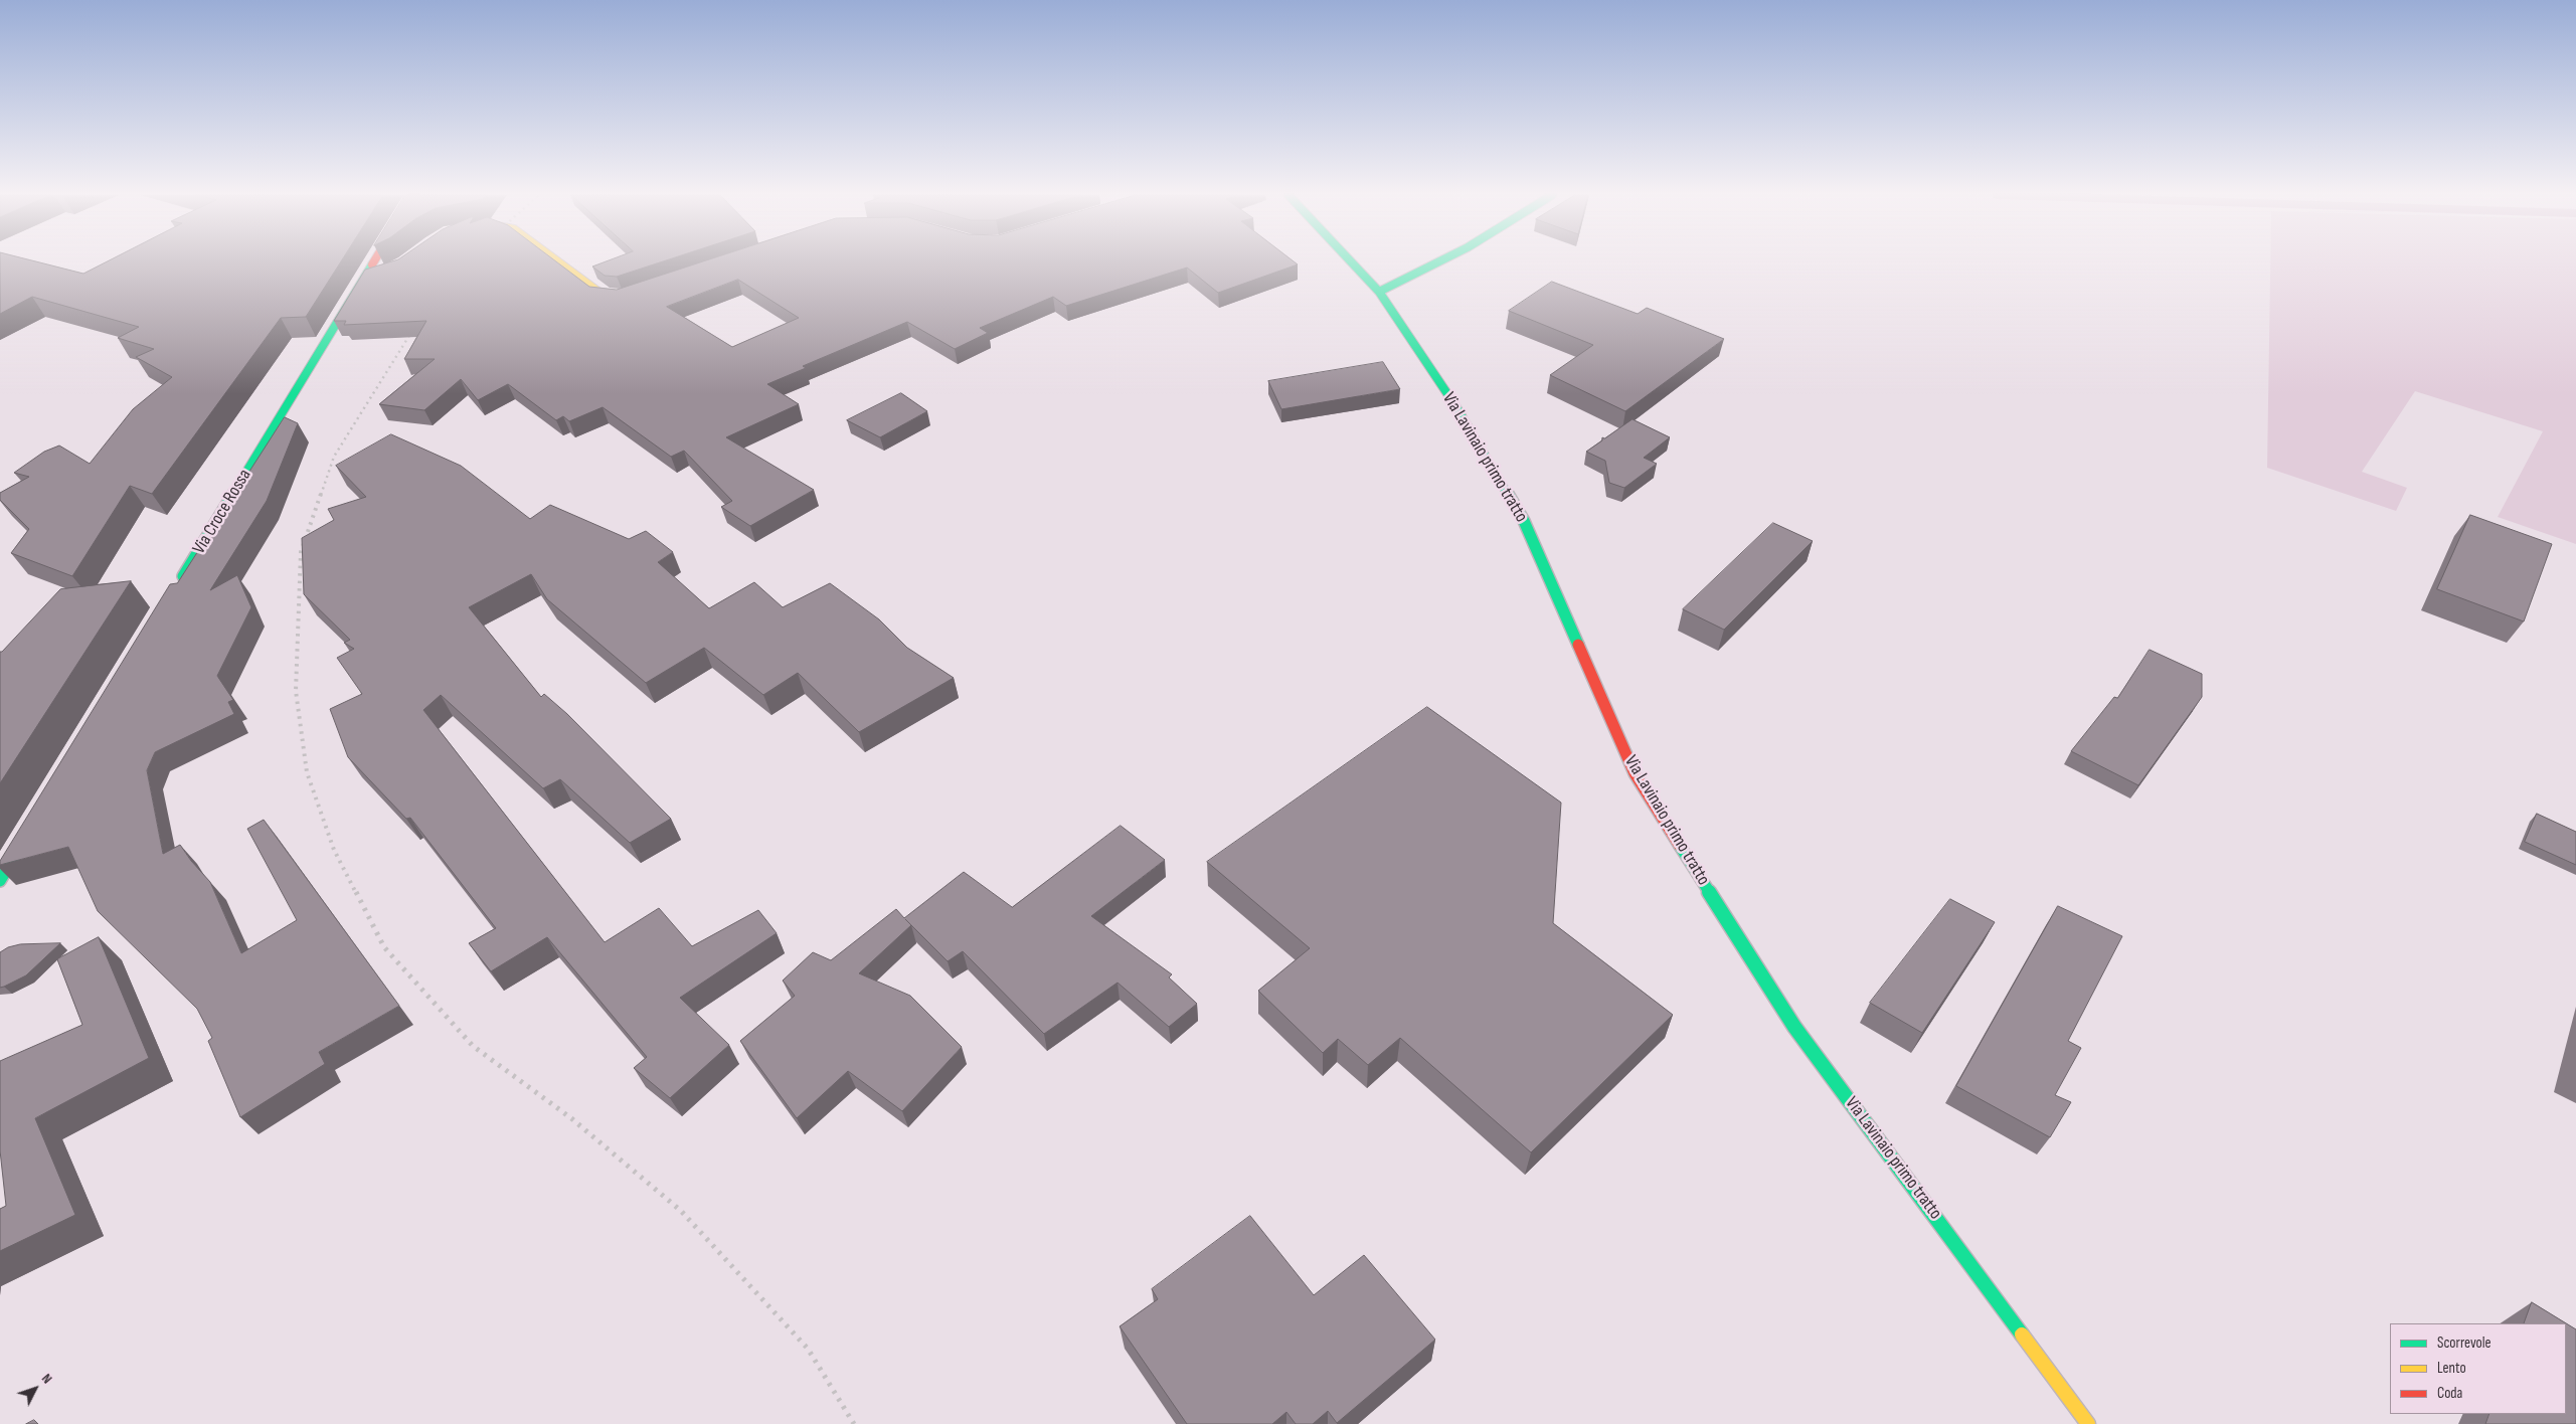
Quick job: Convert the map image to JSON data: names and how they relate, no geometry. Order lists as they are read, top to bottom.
{
  "streets": {
    "street": ["Via Lavinaio primo tratto", "Via Croce Rossa"]
  },
  "legend": ["Scorrevole", "Lento", "Coda"],
  "north": "top right"
}
